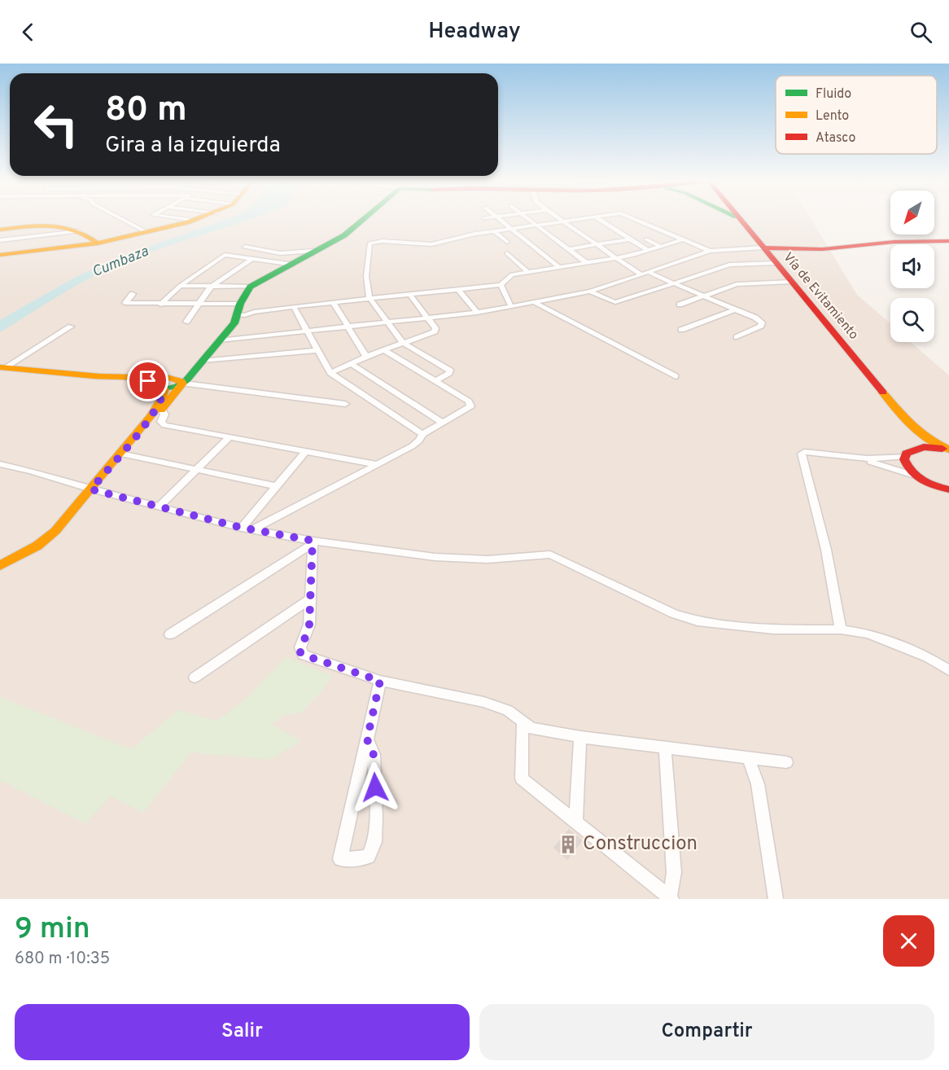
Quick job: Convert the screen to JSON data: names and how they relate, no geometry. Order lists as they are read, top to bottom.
{
  "streets": {
    "main road": ["Vía de Evitamiento"]
  },
  "water": ["Cumbaza"],
  "places": {
    "building": ["Construccion"]
  },
  "legend": ["Fluido", "Lento", "Atasco"],
  "north": "bottom left",
  "page": {
    "header": "Headway",
    "turn": ["80 m", "Gira a la izquierda"],
    "heading": ["9 min", "680 m · 10:35"],
    "buttons": ["Salir", "Compartir"]
  }
}
